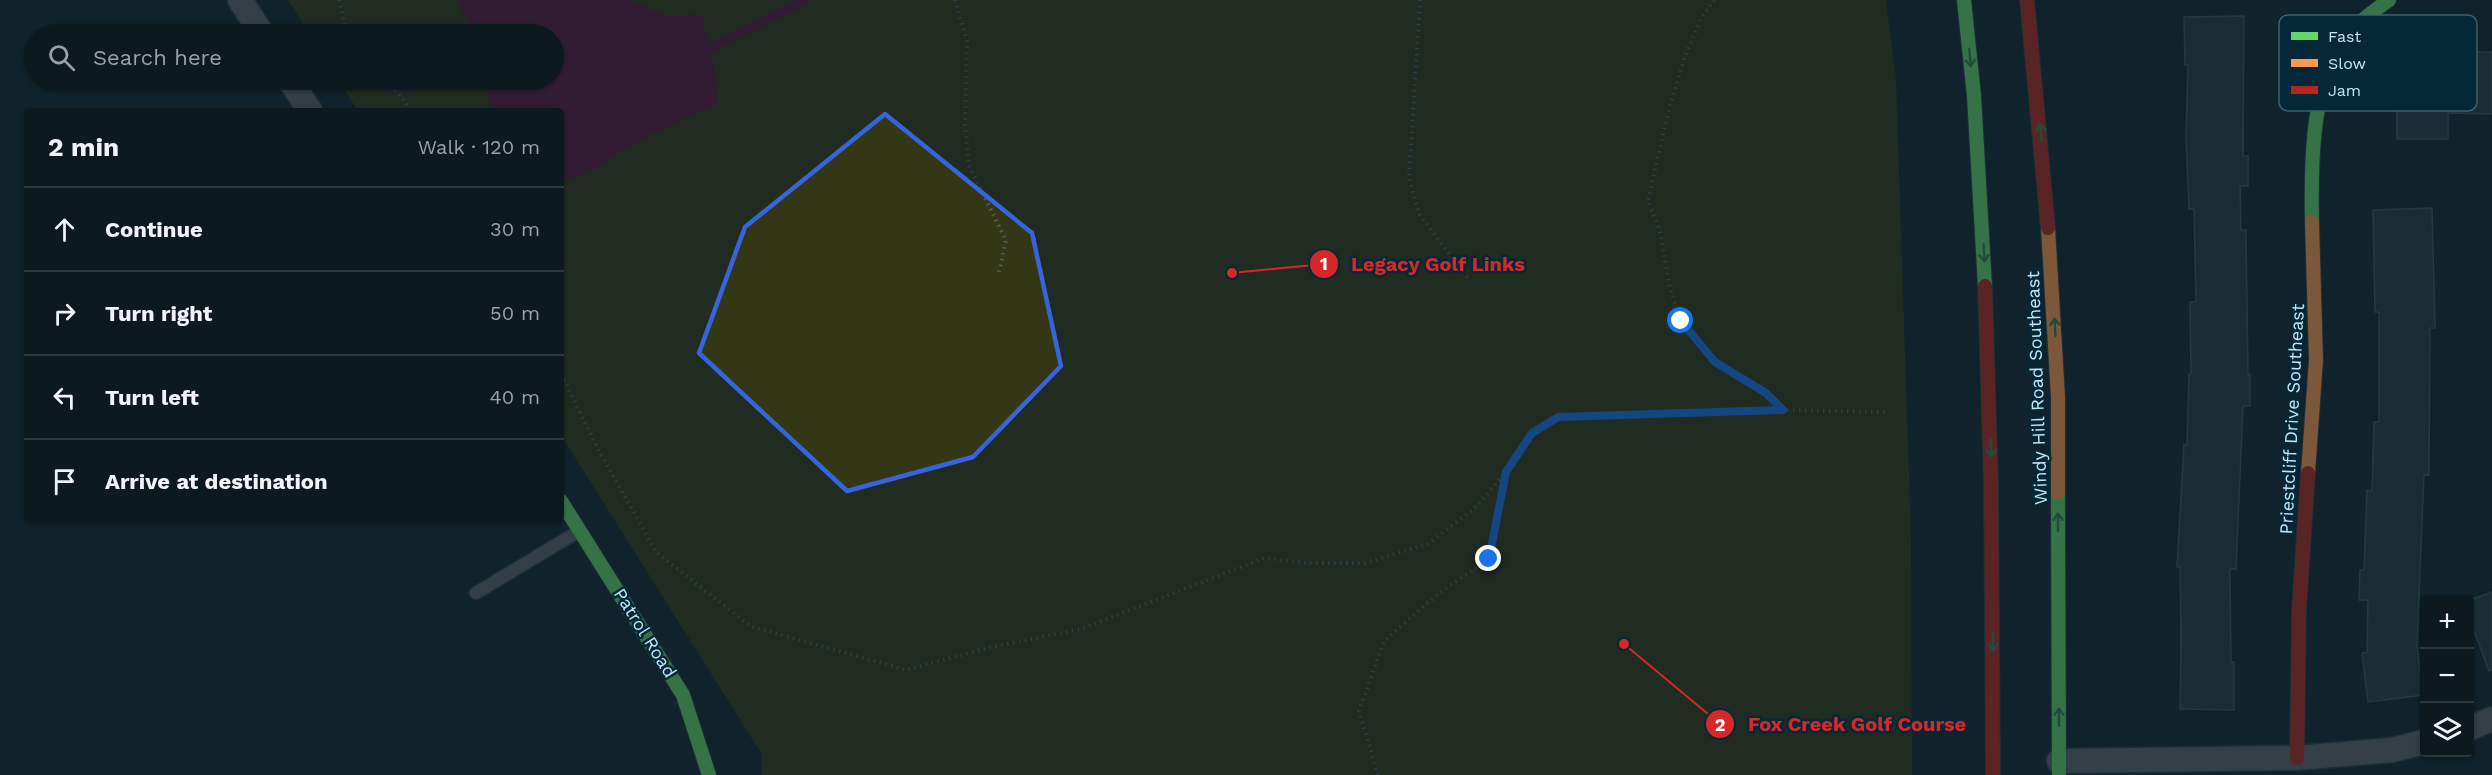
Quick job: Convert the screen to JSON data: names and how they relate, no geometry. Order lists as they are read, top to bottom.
{
  "streets": {
    "main road": ["Windy Hill Road Southeast", "Priestcliff Drive Southeast", "Patrol Road"]
  },
  "places": ["Legacy Golf Links", "Fox Creek Golf Course"],
  "legend": ["Fast", "Slow", "Jam"],
  "page": {
    "search": "Search here",
    "heading": ["2 min", "Walk · 120 m"],
    "list": [
      ["Continue", "30 m"],
      ["Turn right", "50 m"],
      ["Turn left", "40 m"],
      "Arrive at destination"
    ],
    "map_buttons": ["+", "−"]
  }
}
